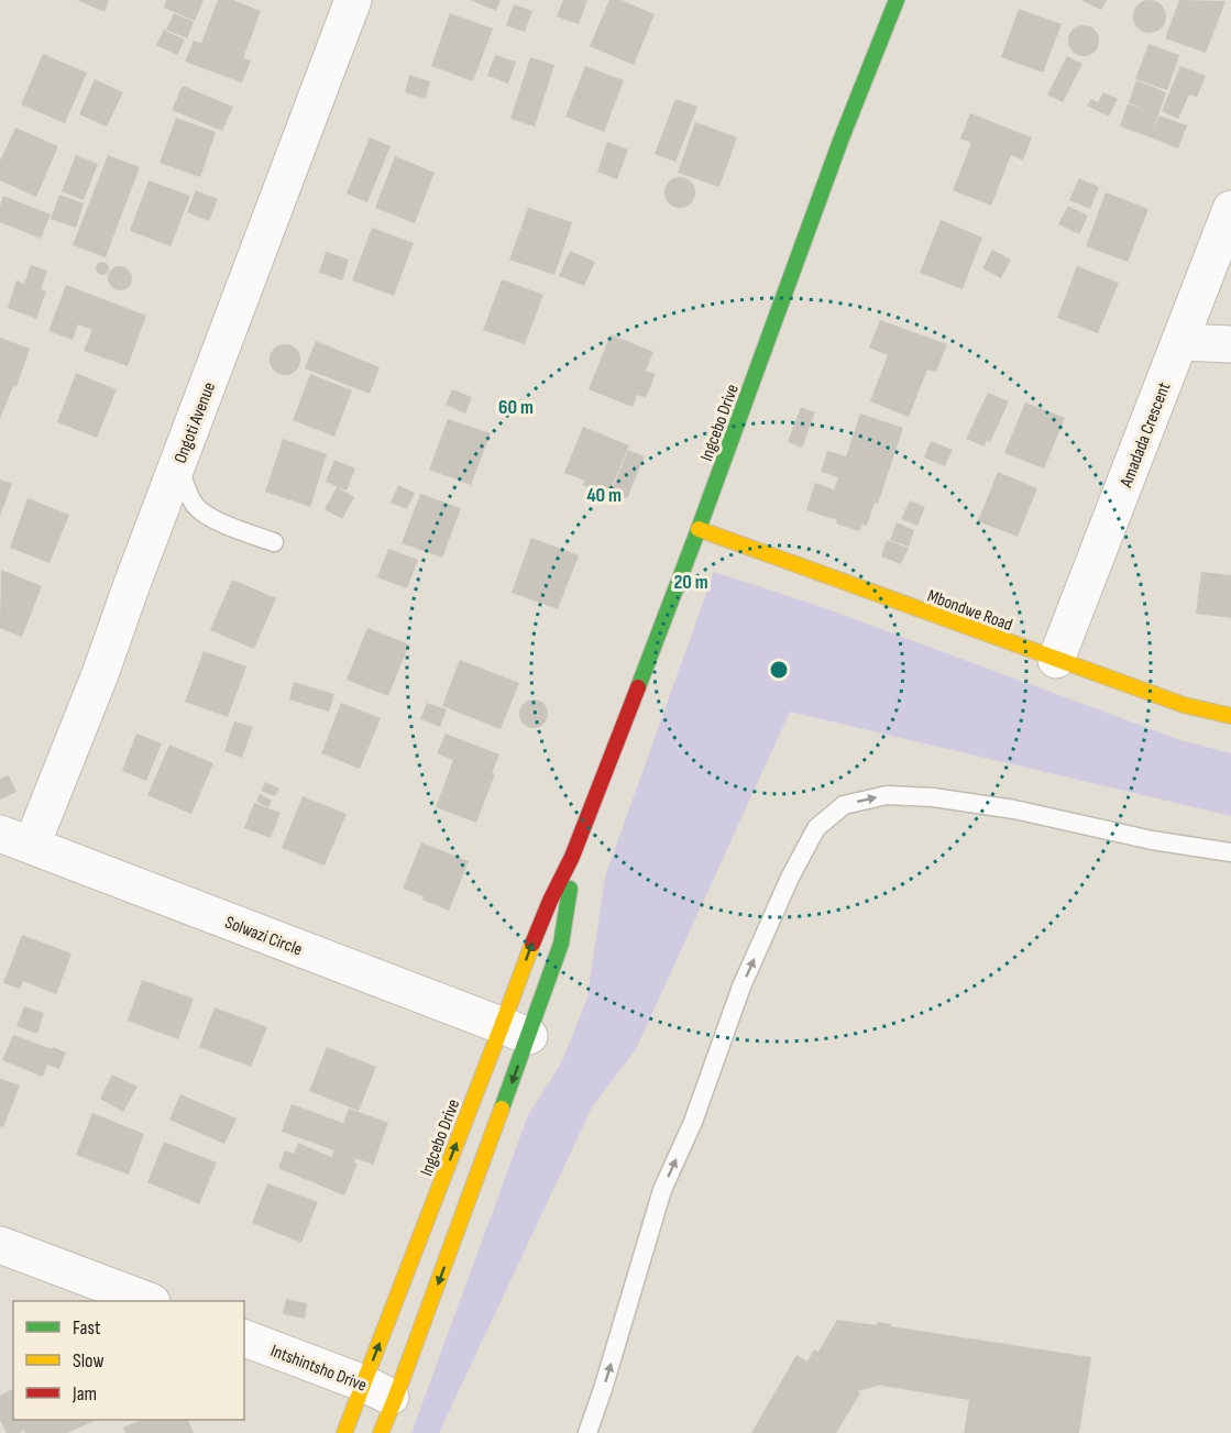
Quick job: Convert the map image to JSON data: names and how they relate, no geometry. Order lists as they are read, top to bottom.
{
  "streets": {
    "main road": ["Ingcebo Drive", "Mbondwe Road"],
    "street": [
      "Ongoti Avenue",
      "Amadada Crescent",
      "Solwazi Circle",
      "Intshintsho Drive"
    ]
  },
  "crossings": [
    ["Ongoti Avenue", "Solwazi Circle"],
    ["Ingcebo Drive", "Mbondwe Road"],
    ["Ingcebo Drive", "Solwazi Circle"],
    ["Ingcebo Drive", "Intshintsho Drive"],
    ["Amadada Crescent", "Mbondwe Road"]
  ],
  "legend": ["Fast", "Slow", "Jam"],
  "rings": ["60 m", "40 m", "20 m"]
}
